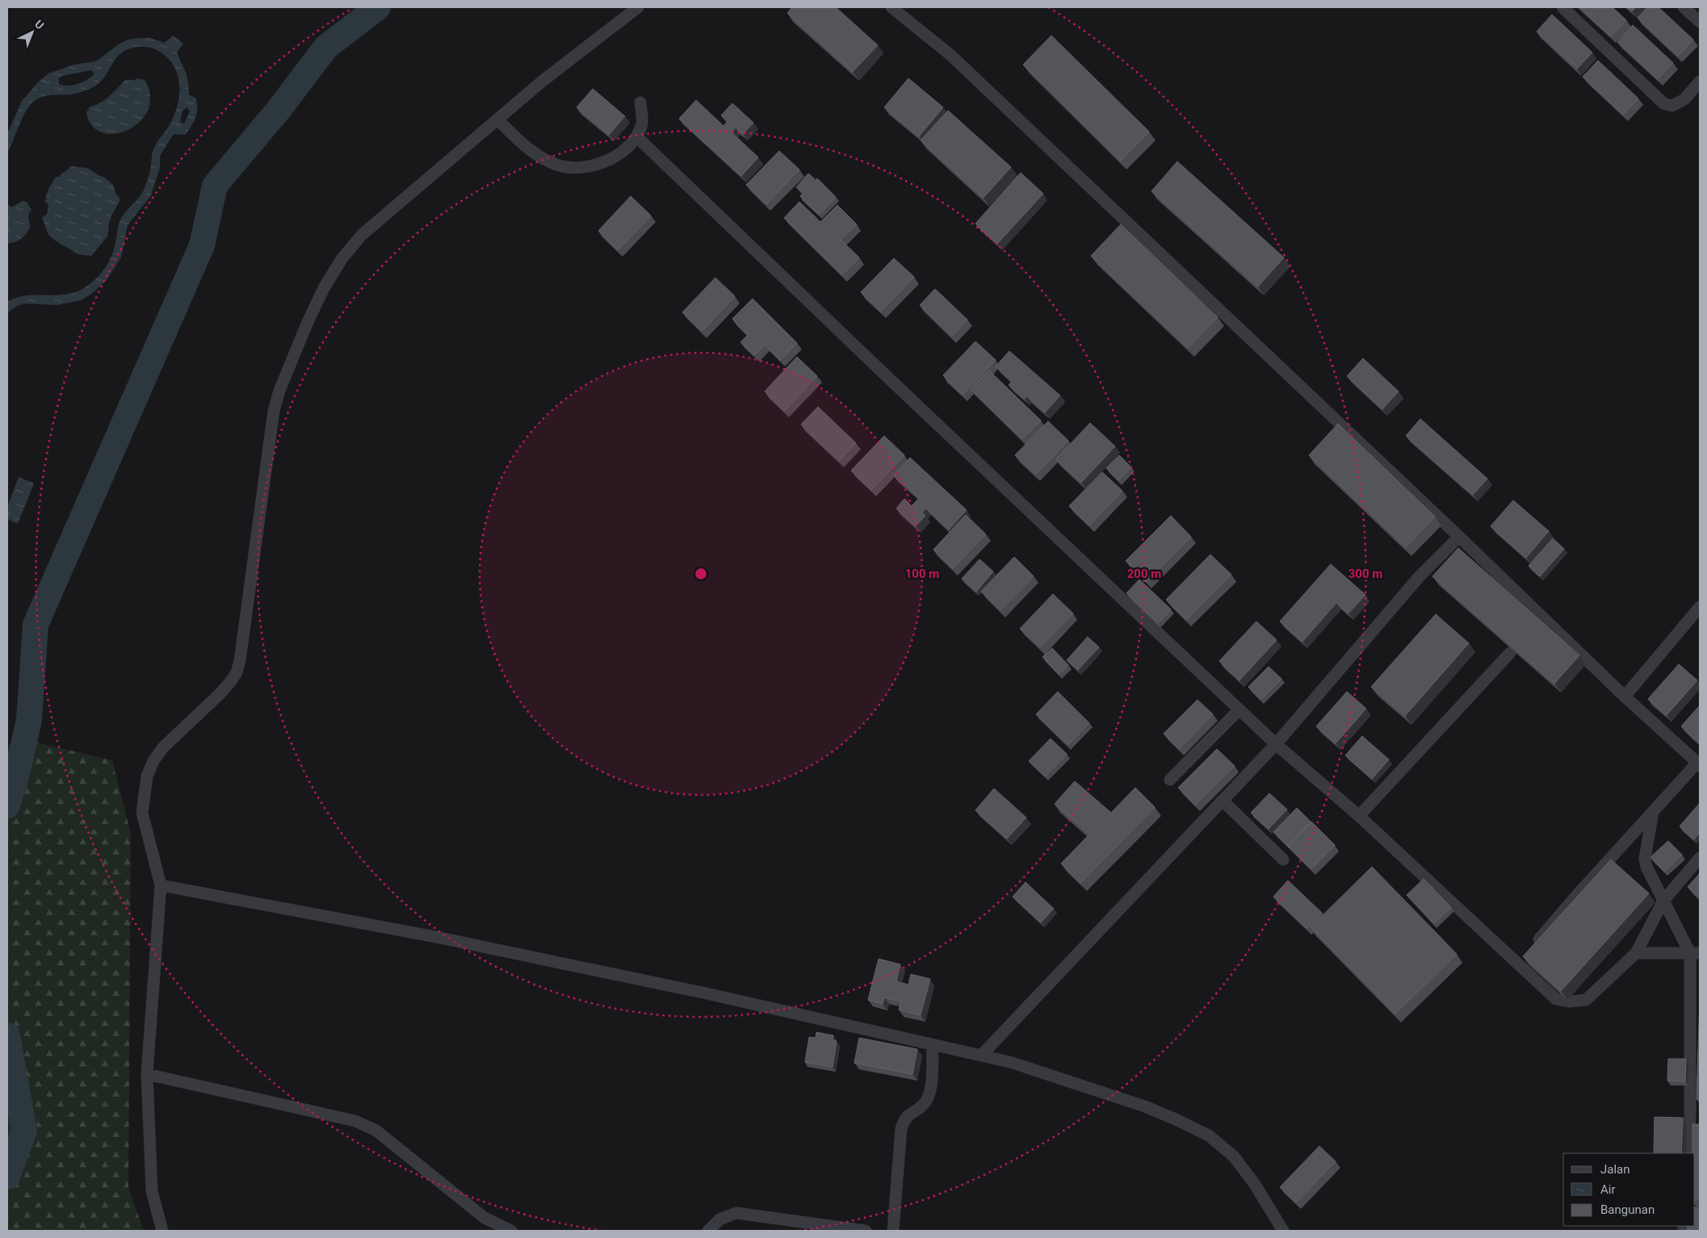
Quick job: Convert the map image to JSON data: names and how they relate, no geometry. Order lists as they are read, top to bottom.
{
  "legend": ["Jalan", "Air", "Bangunan"],
  "north": "top right",
  "rings": ["100 m", "200 m", "300 m"]
}
